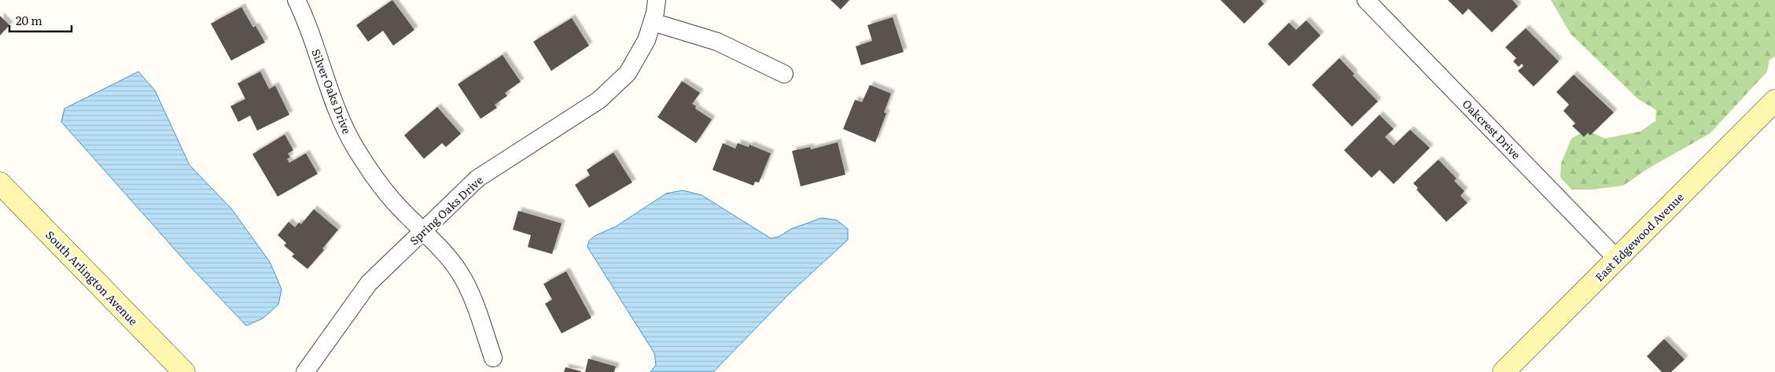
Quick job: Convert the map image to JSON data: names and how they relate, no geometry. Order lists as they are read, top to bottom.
{
  "streets": {
    "main road": ["East Edgewood Avenue", "South Arlington Avenue"],
    "street": ["Silver Oaks Drive", "Oakcrest Drive", "Spring Oaks Drive"]
  },
  "crossings": [
    ["Silver Oaks Drive", "Spring Oaks Drive"],
    ["Oakcrest Drive", "East Edgewood Avenue"]
  ],
  "scale_bar": "20 m"
}
